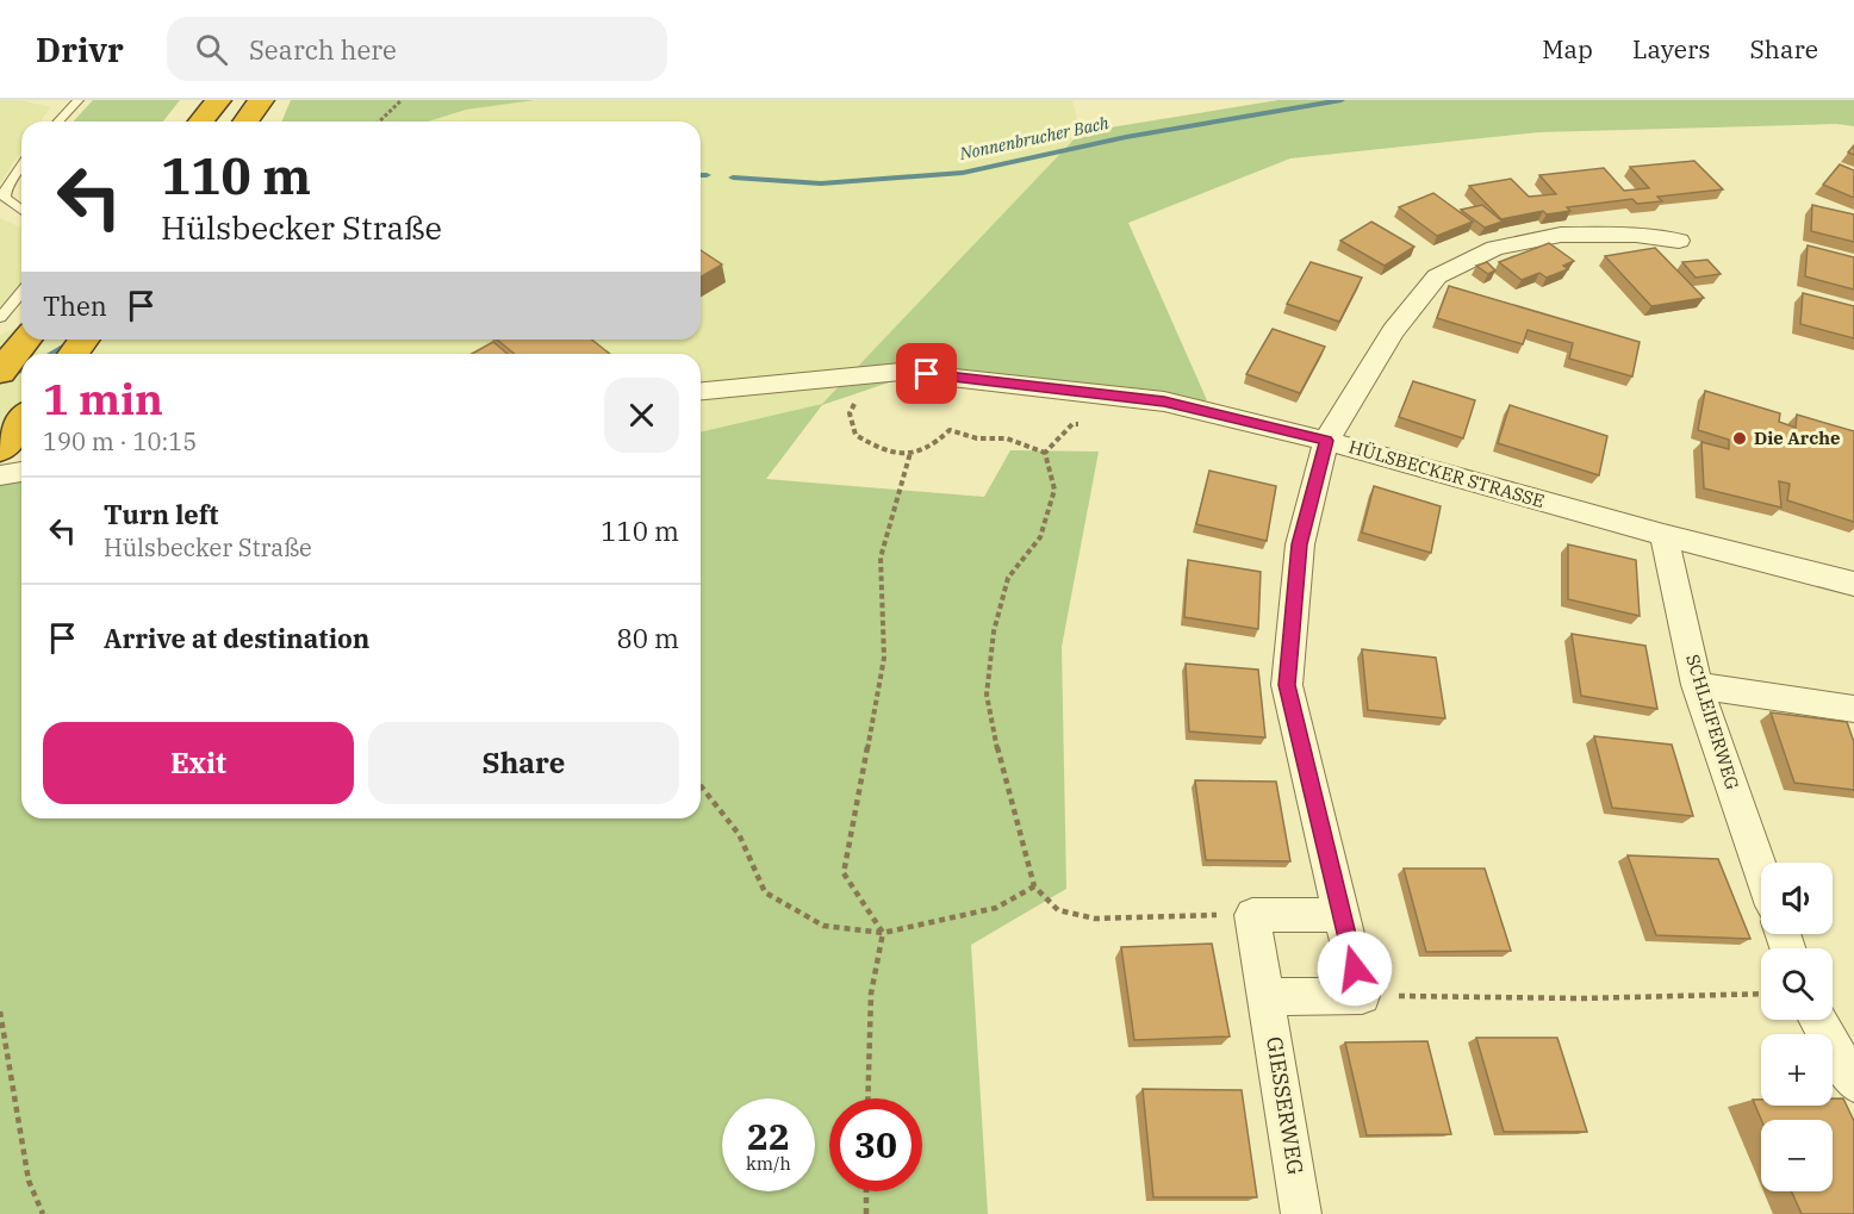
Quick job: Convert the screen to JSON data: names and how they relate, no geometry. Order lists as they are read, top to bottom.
{
  "streets": {
    "street": ["HÜLSBECKER STRASSE", "SCHLEIFERWEG", "GIESSERWEG"]
  },
  "crossings": [
    ["HÜLSBECKER STRASSE", "SCHLEIFERWEG"]
  ],
  "water": ["Nonnenbrucher Bach"],
  "places": ["Die Arche"],
  "page": {
    "header": "Drivr",
    "search": "Search here",
    "nav": ["Map", "Layers", "Share"],
    "turn": ["110 m", "Hülsbecker Straße"],
    "then": "Then",
    "heading": ["1 min", "190 m · 10:15"],
    "list": [
      {
        "name": "Turn left",
        "note": "Hülsbecker Straße",
        "value": "110 m"
      },
      {
        "name": "Arrive at destination",
        "value": "80 m"
      }
    ],
    "buttons": ["Exit", "Share"],
    "map_buttons": ["+", "−"],
    "speed": "22 km/h",
    "limit": "30"
  }
}
